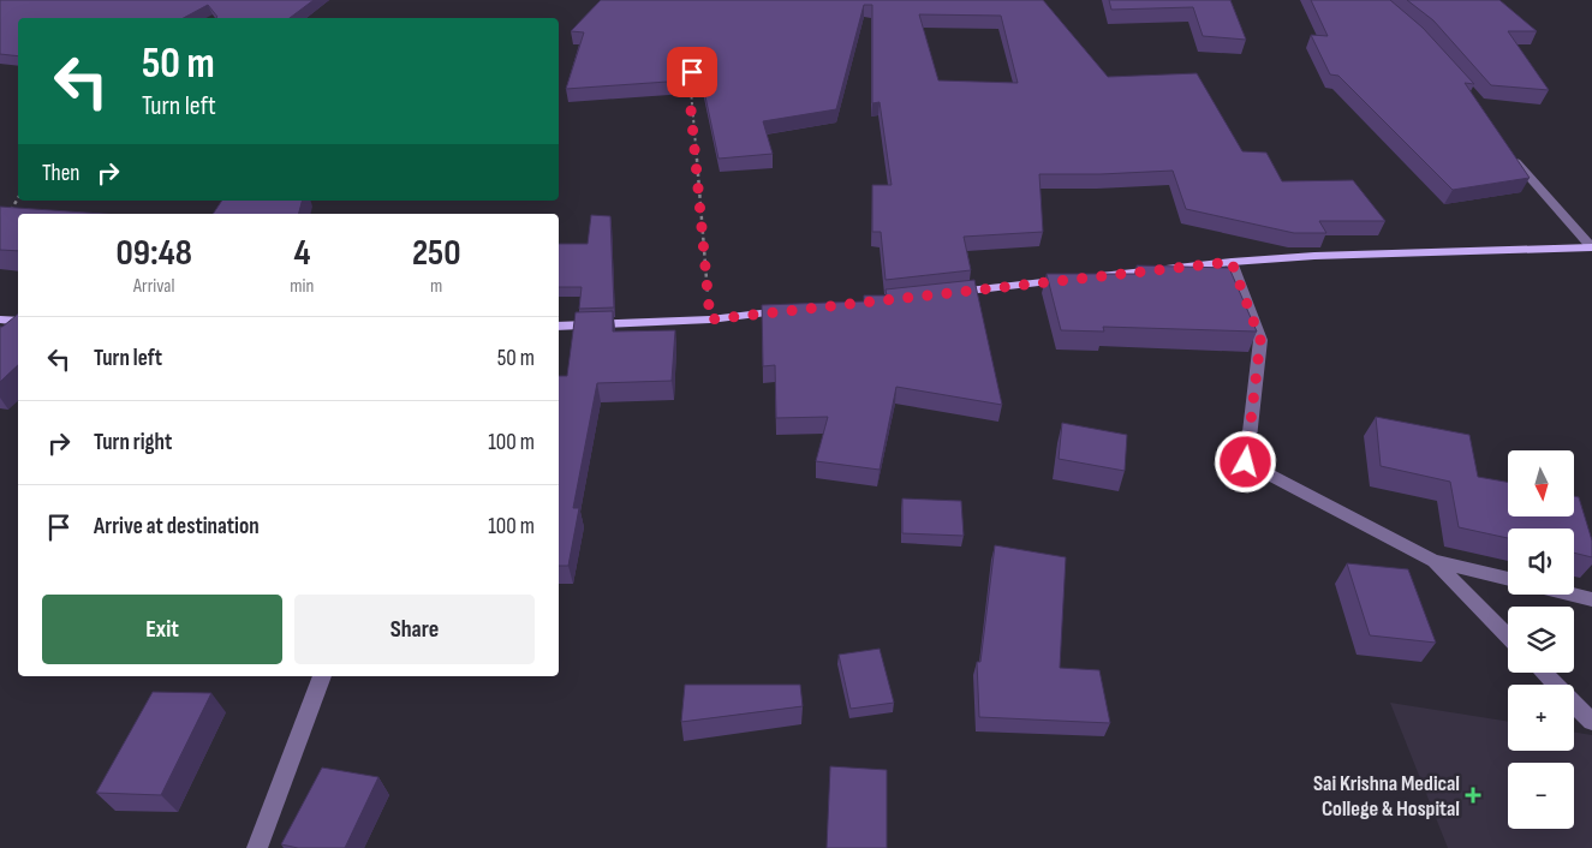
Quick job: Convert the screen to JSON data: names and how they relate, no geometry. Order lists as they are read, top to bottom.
{
  "places": {
    "health": ["Sai Krishna Medical College & Hospital"]
  },
  "north": "bottom",
  "page": {
    "turn": ["50 m", "Turn left"],
    "then": "Then",
    "eta": [
      "09:48",
      "Arrival",
      "4",
      "min",
      "250",
      "m"
    ],
    "list": [
      {
        "name": "Turn left",
        "value": "50 m"
      },
      {
        "name": "Turn right",
        "value": "100 m"
      },
      {
        "name": "Arrive at destination",
        "value": "100 m"
      }
    ],
    "map_buttons": ["+", "−"],
    "buttons": ["Exit", "Share"]
  }
}
